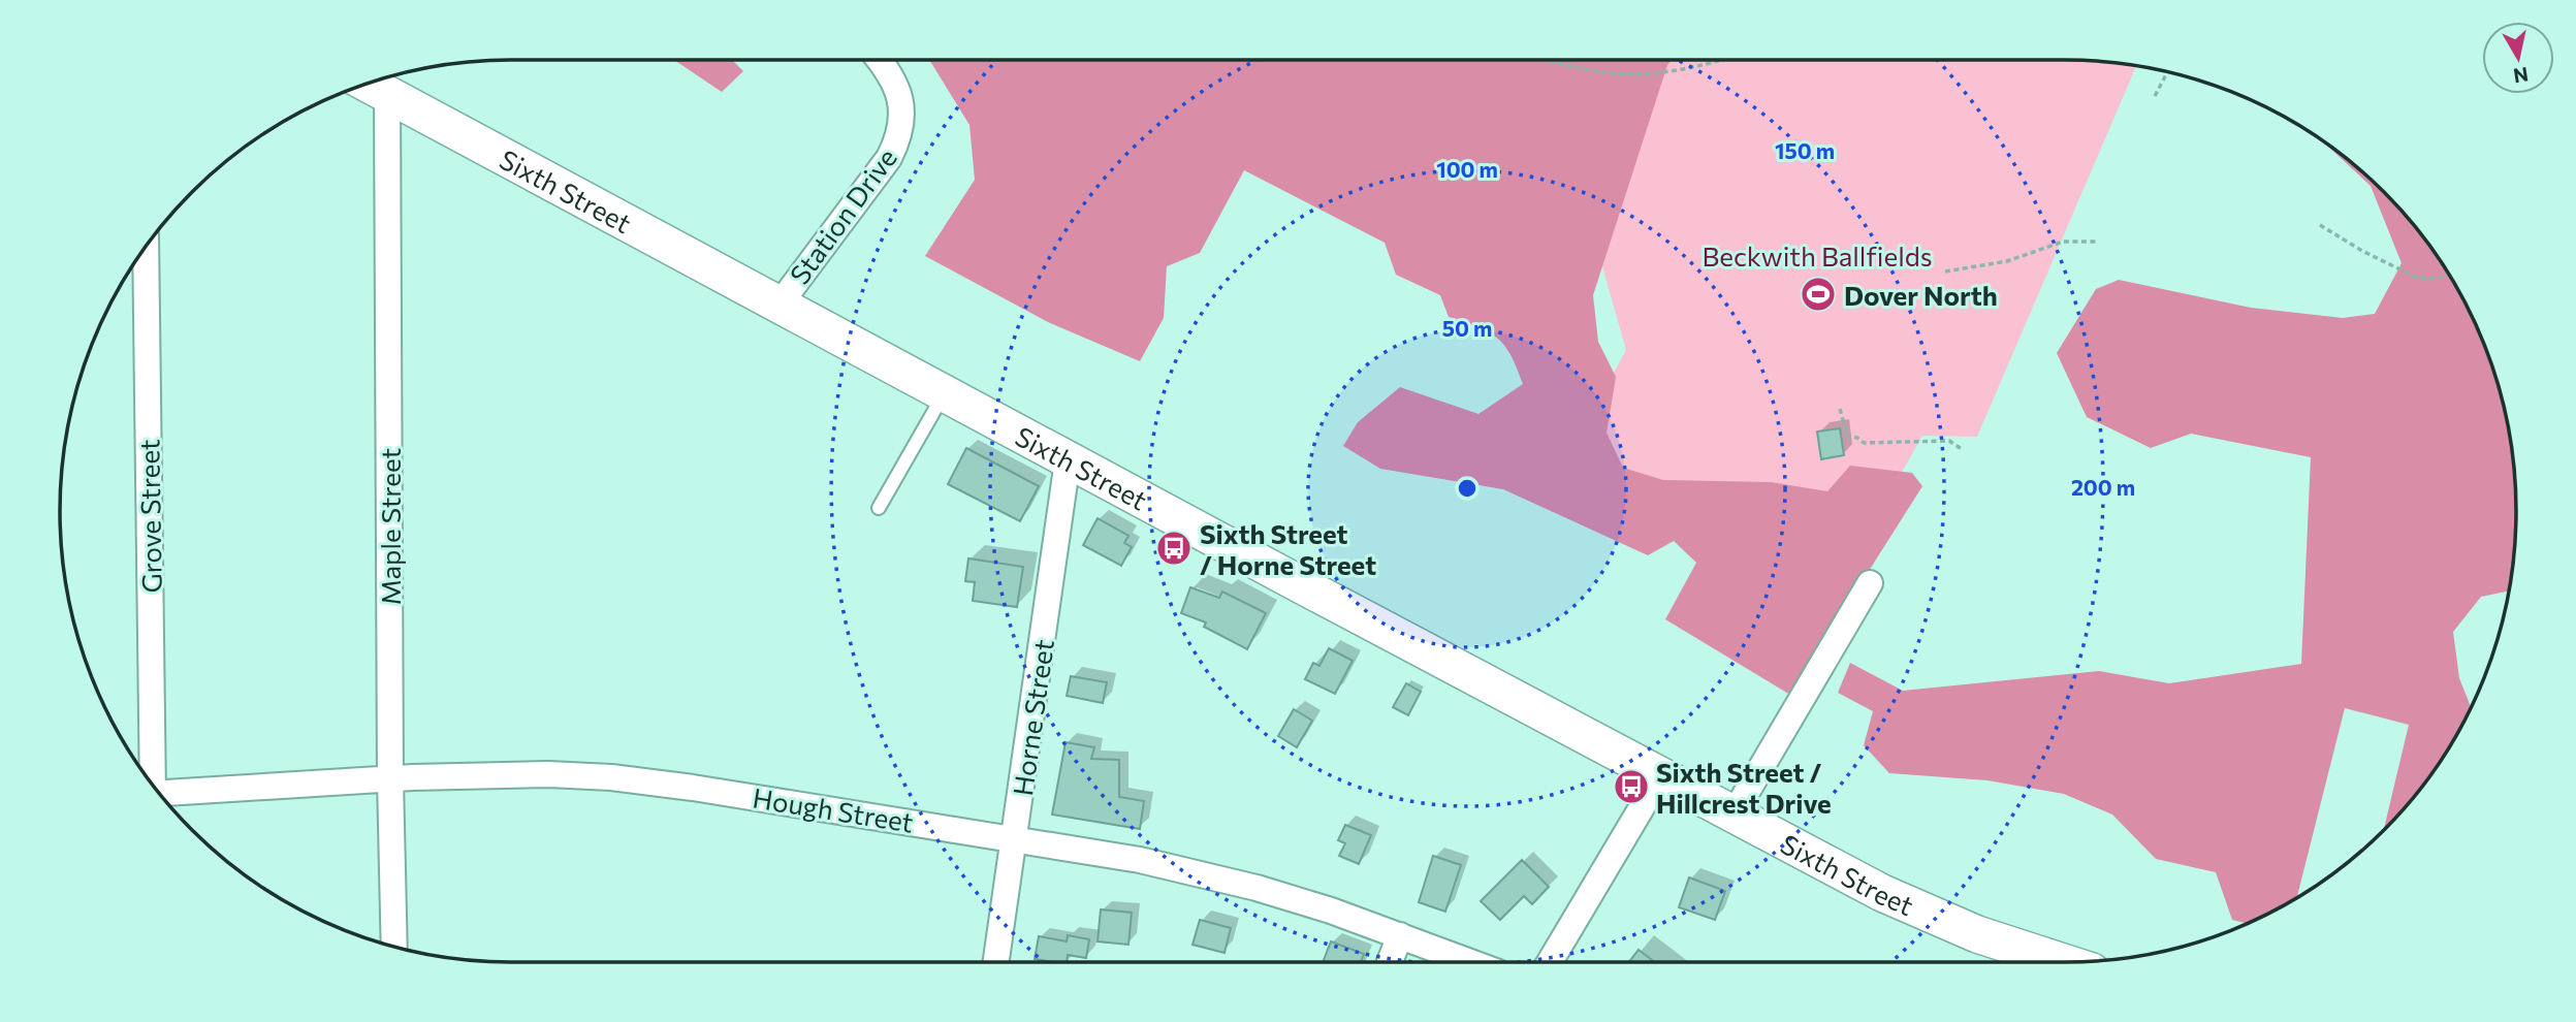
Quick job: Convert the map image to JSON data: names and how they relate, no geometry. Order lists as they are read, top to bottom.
{
  "streets": {
    "main road": ["Sixth Street"],
    "street": [
      "Station Drive",
      "Grove Street",
      "Maple Street",
      "Horne Street",
      "Hough Street"
    ]
  },
  "crossings": [
    ["Sixth Street", "Station Drive"],
    ["Sixth Street", "Maple Street"],
    ["Sixth Street", "Horne Street"],
    ["Maple Street", "Hough Street"],
    ["Horne Street", "Hough Street"]
  ],
  "parks": ["Beckwith Ballfields"],
  "places": {
    "sports": ["Dover North"],
    "bus stop": ["Sixth Street / Horne Street", "Sixth Street / Hillcrest Drive"]
  },
  "north": "bottom",
  "rings": [
    "150 m",
    "100 m",
    "50 m",
    "200 m"
  ]
}
